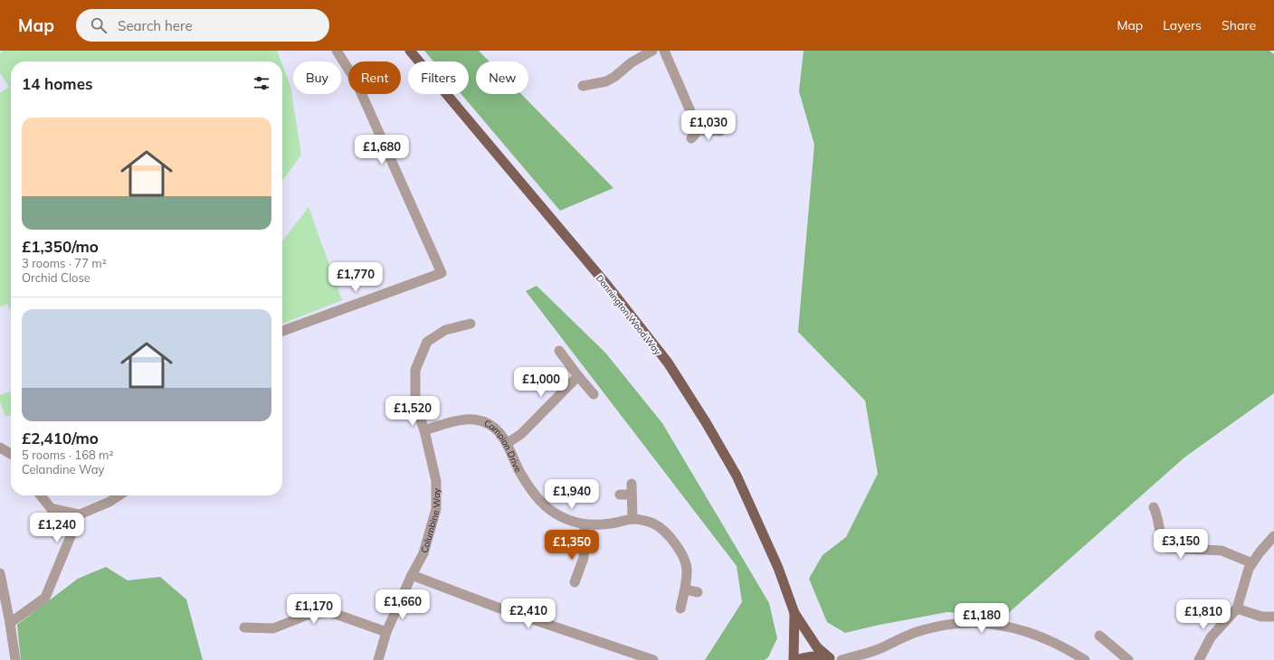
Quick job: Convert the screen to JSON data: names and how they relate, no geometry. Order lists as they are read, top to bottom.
{
  "streets": {
    "main road": ["Donnington Wood Way"],
    "street": ["Campion Drive", "Columbine Way"]
  },
  "crossings": [
    ["Campion Drive", "Columbine Way"]
  ],
  "page": {
    "header": "Map",
    "search": "Search here",
    "nav": ["Map", "Layers", "Share"],
    "chip": [
      "Buy",
      "Rent",
      "Filters",
      "New"
    ],
    "heading": "14 homes",
    "list": [
      {
        "name": "£1,350/mo",
        "note": "3 rooms · 77 m² · Orchid Close"
      },
      {
        "name": "£2,410/mo",
        "note": "5 rooms · 168 m² · Celandine Way"
      }
    ],
    "price": [
      "£1,030",
      "£1,680",
      "£1,770",
      "£1,000",
      "£1,520",
      "£1,940",
      "£1,240",
      "£3,150",
      "£1,350",
      "£1,660",
      "£1,170",
      "£2,410",
      "£1,810",
      "£1,180"
    ]
  }
}
